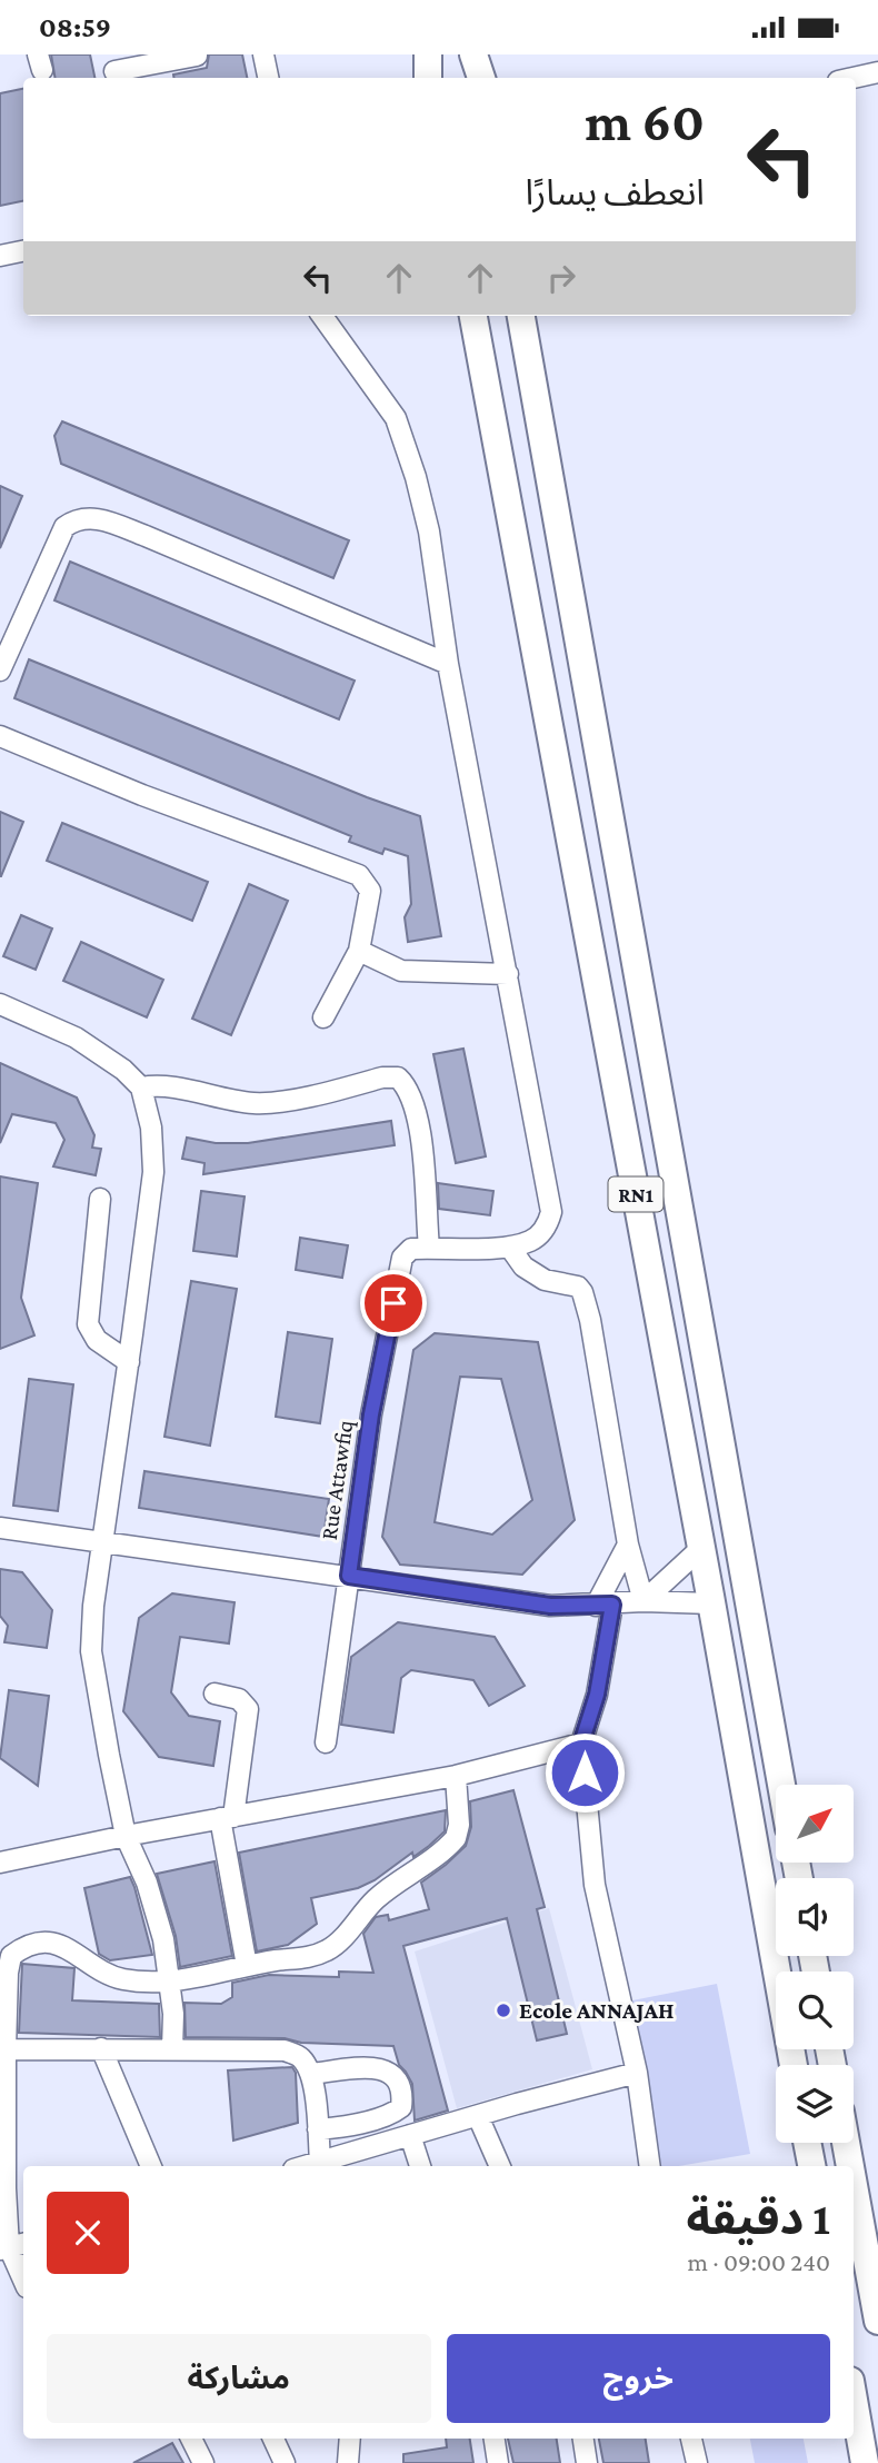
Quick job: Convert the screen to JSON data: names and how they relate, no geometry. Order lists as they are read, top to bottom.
{
  "streets": {
    "highway": ["RN1"],
    "street": ["Rue Attawfiq"]
  },
  "places": ["Ecole ANNAJAH"],
  "north": "top right",
  "page": {
    "status": "08:59",
    "turn": ["60 m", "انعطف يسارًا"],
    "heading": ["1 دقيقة", "240 m · 09:00"],
    "buttons": ["خروج", "مشاركة"]
  }
}
